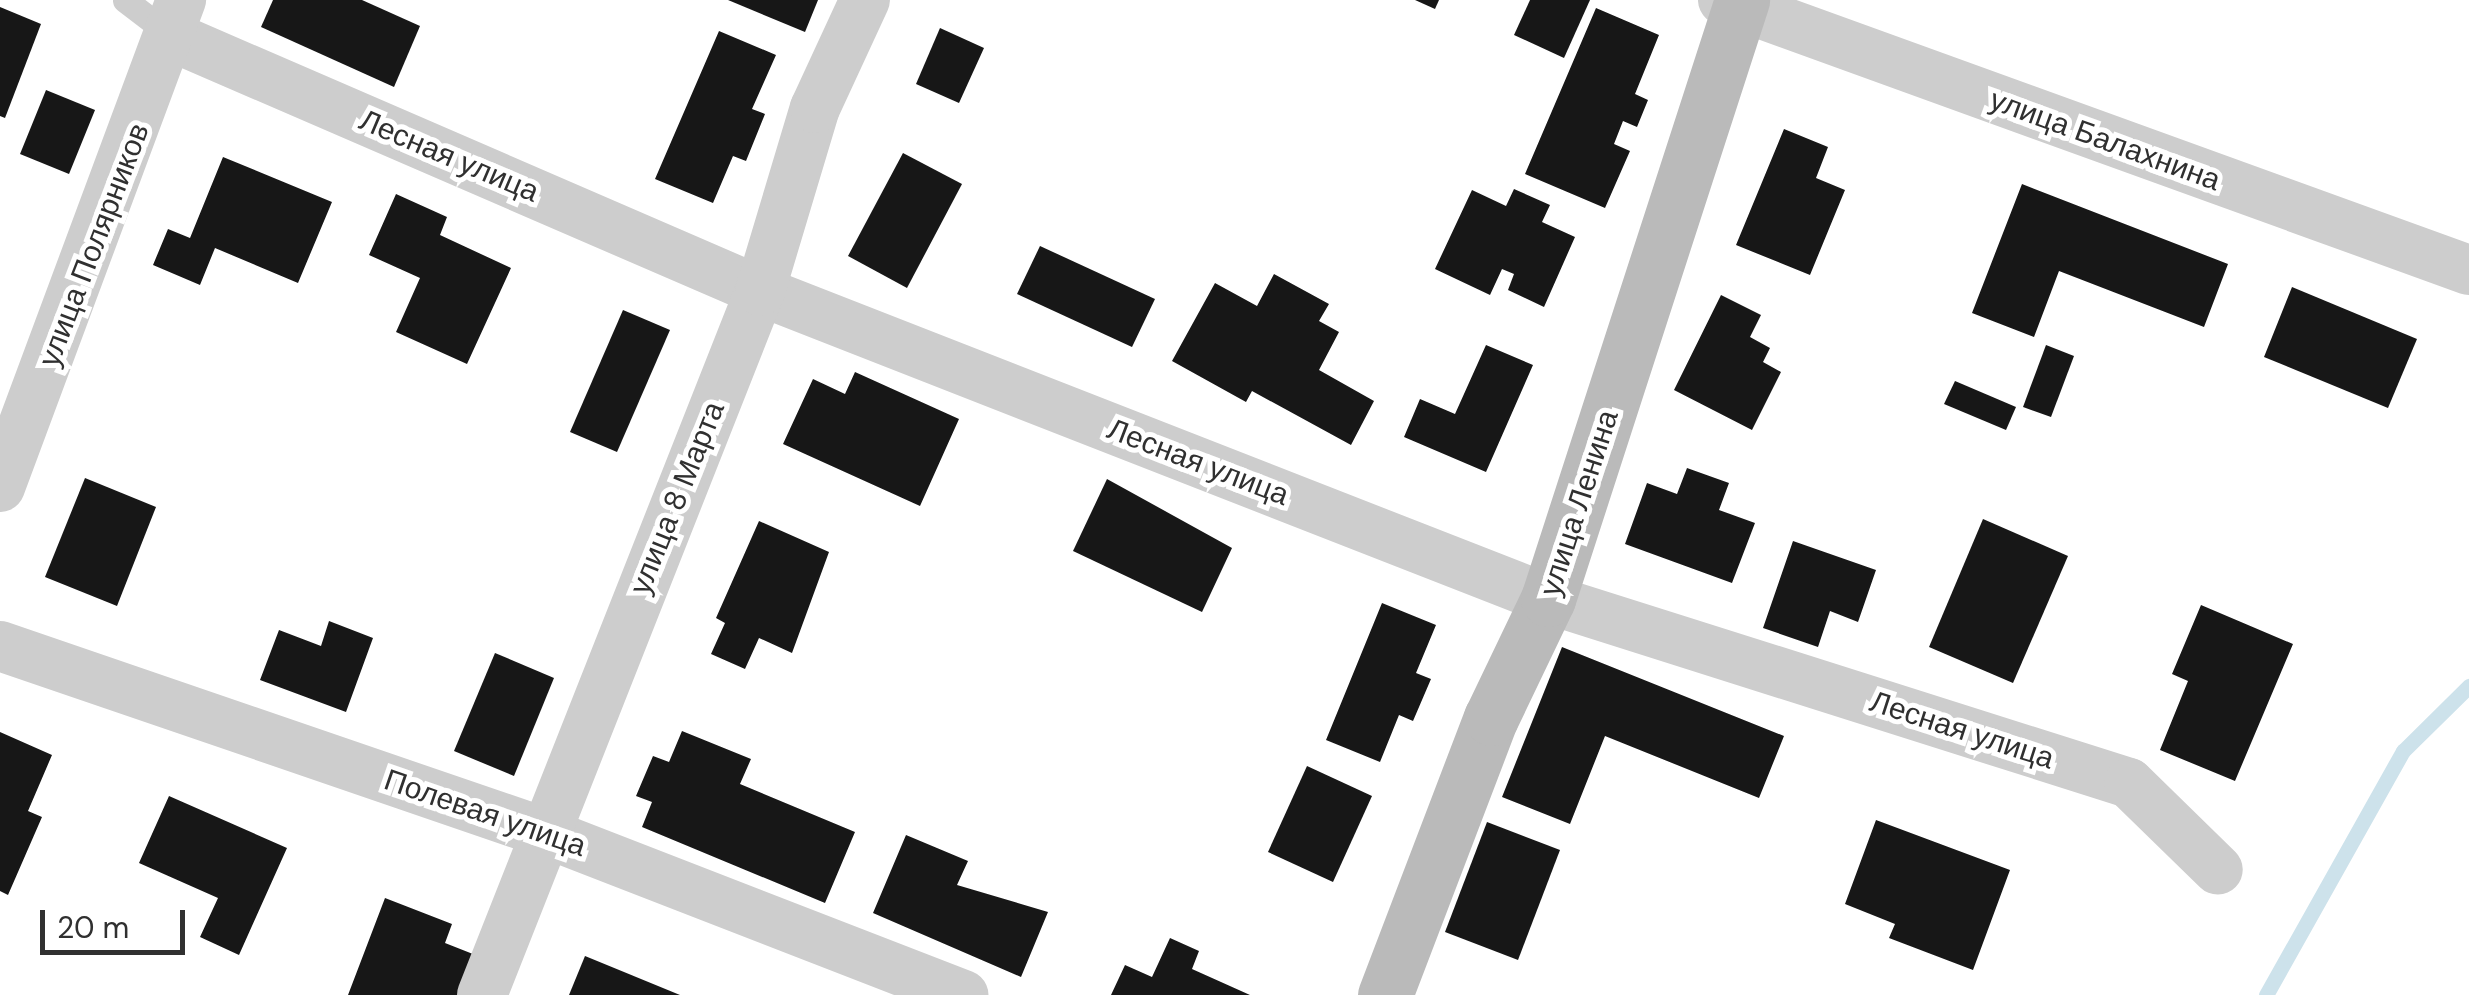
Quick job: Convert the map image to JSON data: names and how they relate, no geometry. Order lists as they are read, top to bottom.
{
  "streets": {
    "street": [
      "улица Балахнина",
      "Лесная улица",
      "улица Полярников",
      "улица 8 Марта",
      "улица Ленина",
      "Полевая улица"
    ]
  },
  "crossings": [
    ["улица Балахнина", "улица Ленина"],
    ["Лесная улица", "улица Полярников"],
    ["Лесная улица", "улица 8 Марта"],
    ["Лесная улица", "улица Ленина"],
    ["улица 8 Марта", "Полевая улица"]
  ],
  "scale_bar": "20 m"
}
